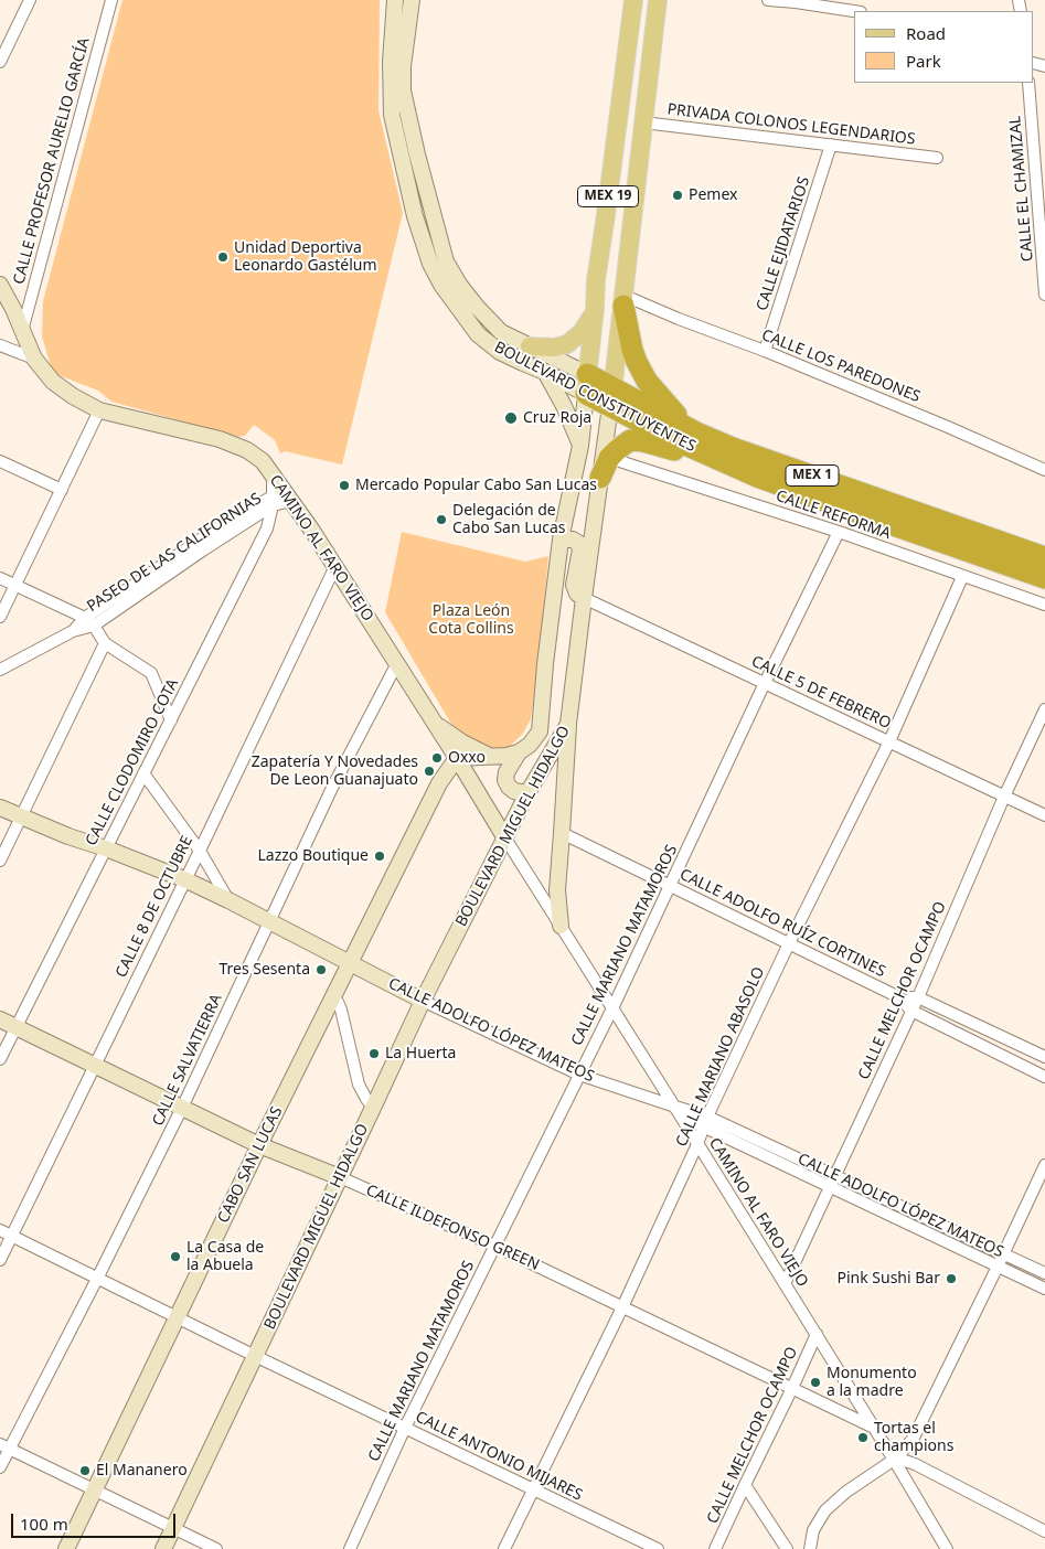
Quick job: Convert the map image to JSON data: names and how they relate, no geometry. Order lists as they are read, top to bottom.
{
  "streets": {
    "highway": ["BOULEVARD CONSTITUYENTES", "MEX 1"],
    "main road": [
      "MEX 19",
      "CAMINO AL FARO VIEJO",
      "BOULEVARD MIGUEL HIDALGO",
      "CALLE ADOLFO LÓPEZ MATEOS",
      "CABO SAN LUCAS",
      "CALLE ILDEFONSO GREEN"
    ],
    "street": [
      "PRIVADA COLONOS LEGENDARIOS",
      "CALLE PROFESOR AURELIO GARCÍA",
      "CALLE EL CHAMIZAL",
      "CALLE EJIDATARIOS",
      "CALLE LOS PAREDONES",
      "CALLE REFORMA",
      "PASEO DE LAS CALIFORNIAS",
      "CALLE 5 DE FEBRERO",
      "CALLE CLODOMIRO COTA",
      "CALLE 8 DE OCTUBRE",
      "CALLE ADOLFO RUÍZ CORTINES",
      "CALLE MARIANO MATAMOROS",
      "CALLE MELCHOR OCAMPO",
      "CALLE MARIANO ABASOLO",
      "CALLE SALVATIERRA",
      "CALLE ANTONIO MIJARES"
    ]
  },
  "crossings": [
    ["PRIVADA COLONOS LEGENDARIOS", "CALLE EJIDATARIOS"],
    ["PRIVADA COLONOS LEGENDARIOS", "BOULEVARD MIGUEL HIDALGO"],
    ["CALLE PROFESOR AURELIO GARCÍA", "CAMINO AL FARO VIEJO"],
    ["CALLE EJIDATARIOS", "CALLE LOS PAREDONES"],
    ["CALLE LOS PAREDONES", "BOULEVARD MIGUEL HIDALGO"],
    ["BOULEVARD CONSTITUYENTES", "BOULEVARD MIGUEL HIDALGO"],
    ["CALLE REFORMA", "CALLE MARIANO MATAMOROS"],
    ["CALLE REFORMA", "CALLE MARIANO ABASOLO"],
    ["CAMINO AL FARO VIEJO", "PASEO DE LAS CALIFORNIAS"],
    ["CAMINO AL FARO VIEJO", "CALLE CLODOMIRO COTA"],
    ["CAMINO AL FARO VIEJO", "BOULEVARD MIGUEL HIDALGO"],
    ["CAMINO AL FARO VIEJO", "CALLE 8 DE OCTUBRE"],
    ["CAMINO AL FARO VIEJO", "CALLE MARIANO MATAMOROS"],
    ["CAMINO AL FARO VIEJO", "CALLE MELCHOR OCAMPO"],
    ["CAMINO AL FARO VIEJO", "CALLE ADOLFO LÓPEZ MATEOS"],
    ["CAMINO AL FARO VIEJO", "CALLE MARIANO ABASOLO"],
    ["CAMINO AL FARO VIEJO", "CALLE SALVATIERRA"],
    ["CAMINO AL FARO VIEJO", "CABO SAN LUCAS"],
    ["CAMINO AL FARO VIEJO", "CALLE ILDEFONSO GREEN"],
    ["PASEO DE LAS CALIFORNIAS", "CALLE CLODOMIRO COTA"],
    ["CALLE 5 DE FEBRERO", "BOULEVARD MIGUEL HIDALGO"],
    ["CALLE 5 DE FEBRERO", "CALLE MARIANO MATAMOROS"],
    ["CALLE 5 DE FEBRERO", "CALLE MELCHOR OCAMPO"],
    ["CALLE 5 DE FEBRERO", "CALLE MARIANO ABASOLO"],
    ["CALLE CLODOMIRO COTA", "CALLE ADOLFO LÓPEZ MATEOS"],
    ["CALLE CLODOMIRO COTA", "CALLE ILDEFONSO GREEN"],
    ["BOULEVARD MIGUEL HIDALGO", "CALLE ADOLFO LÓPEZ MATEOS"],
    ["BOULEVARD MIGUEL HIDALGO", "CABO SAN LUCAS"],
    ["BOULEVARD MIGUEL HIDALGO", "CALLE ILDEFONSO GREEN"],
    ["BOULEVARD MIGUEL HIDALGO", "CALLE ANTONIO MIJARES"],
    ["CALLE 8 DE OCTUBRE", "CALLE ADOLFO LÓPEZ MATEOS"],
    ["CALLE 8 DE OCTUBRE", "CALLE ILDEFONSO GREEN"],
    ["CALLE 8 DE OCTUBRE", "CALLE ANTONIO MIJARES"],
    ["CALLE ADOLFO RUÍZ CORTINES", "CALLE MARIANO MATAMOROS"],
    ["CALLE ADOLFO RUÍZ CORTINES", "CALLE MELCHOR OCAMPO"],
    ["CALLE ADOLFO RUÍZ CORTINES", "CALLE MARIANO ABASOLO"],
    ["CALLE MARIANO MATAMOROS", "CALLE ADOLFO LÓPEZ MATEOS"],
    ["CALLE MARIANO MATAMOROS", "CALLE ILDEFONSO GREEN"],
    ["CALLE MARIANO MATAMOROS", "CALLE ANTONIO MIJARES"],
    ["CALLE MELCHOR OCAMPO", "CALLE ADOLFO LÓPEZ MATEOS"],
    ["CALLE MELCHOR OCAMPO", "CALLE ILDEFONSO GREEN"],
    ["CALLE ADOLFO LÓPEZ MATEOS", "CALLE MARIANO ABASOLO"],
    ["CALLE ADOLFO LÓPEZ MATEOS", "CALLE SALVATIERRA"],
    ["CALLE ADOLFO LÓPEZ MATEOS", "CABO SAN LUCAS"],
    ["CALLE MARIANO ABASOLO", "CALLE ILDEFONSO GREEN"],
    ["CALLE MARIANO ABASOLO", "CALLE ANTONIO MIJARES"],
    ["CALLE SALVATIERRA", "CALLE ILDEFONSO GREEN"],
    ["CALLE SALVATIERRA", "CALLE ANTONIO MIJARES"],
    ["CABO SAN LUCAS", "CALLE ILDEFONSO GREEN"],
    ["CABO SAN LUCAS", "CALLE ANTONIO MIJARES"]
  ],
  "parks": ["Plaza León Cota Collins"],
  "places": [
    "Pemex",
    "Unidad Deportiva Leonardo Gastélum",
    "Cruz Roja",
    "Mercado Popular Cabo San Lucas",
    "Delegación de Cabo San Lucas",
    "Oxxo",
    "Zapatería Y Novedades De Leon Guanajuato",
    "Lazzo Boutique",
    "Tres Sesenta",
    "La Huerta",
    "La Casa de la Abuela",
    "Pink Sushi Bar",
    "Monumento a la madre",
    "Tortas el champions",
    "El Mananero"
  ],
  "legend": ["Road", "Park"],
  "scale_bar": "100 m"
}
